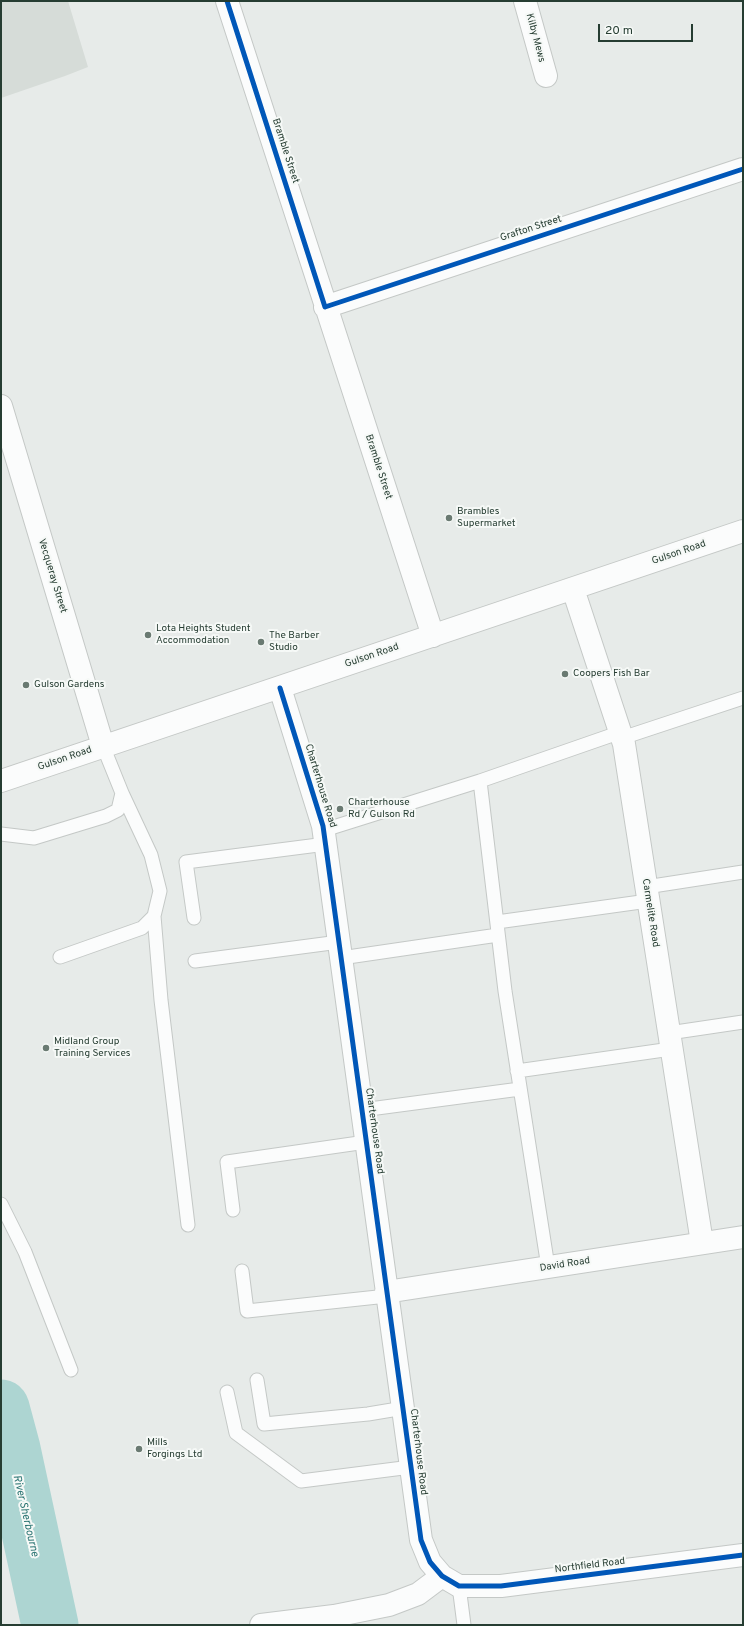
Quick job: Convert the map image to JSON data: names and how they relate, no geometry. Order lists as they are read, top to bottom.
{
  "streets": {
    "street": [
      "Kilby Mews",
      "Bramble Street",
      "Grafton Street",
      "Gulson Road",
      "Vecqueray Street",
      "Charterhouse Road",
      "Carmelite Road",
      "David Road",
      "Northfield Road"
    ]
  },
  "crossings": [
    ["Bramble Street", "Grafton Street"],
    ["Bramble Street", "Gulson Road"],
    ["Gulson Road", "Vecqueray Street"],
    ["Gulson Road", "Charterhouse Road"],
    ["Gulson Road", "Carmelite Road"],
    ["Charterhouse Road", "David Road"],
    ["Charterhouse Road", "Northfield Road"],
    ["Carmelite Road", "David Road"]
  ],
  "water": ["River Sherbourne"],
  "places": [
    "Brambles Supermarket",
    "Lota Heights Student Accommodation",
    "The Barber Studio",
    "Coopers Fish Bar",
    "Gulson Gardens",
    "Charterhouse Rd / Gulson Rd",
    "Midland Group Training Services",
    "Mills Forgings Ltd"
  ],
  "scale_bar": "20 m"
}
